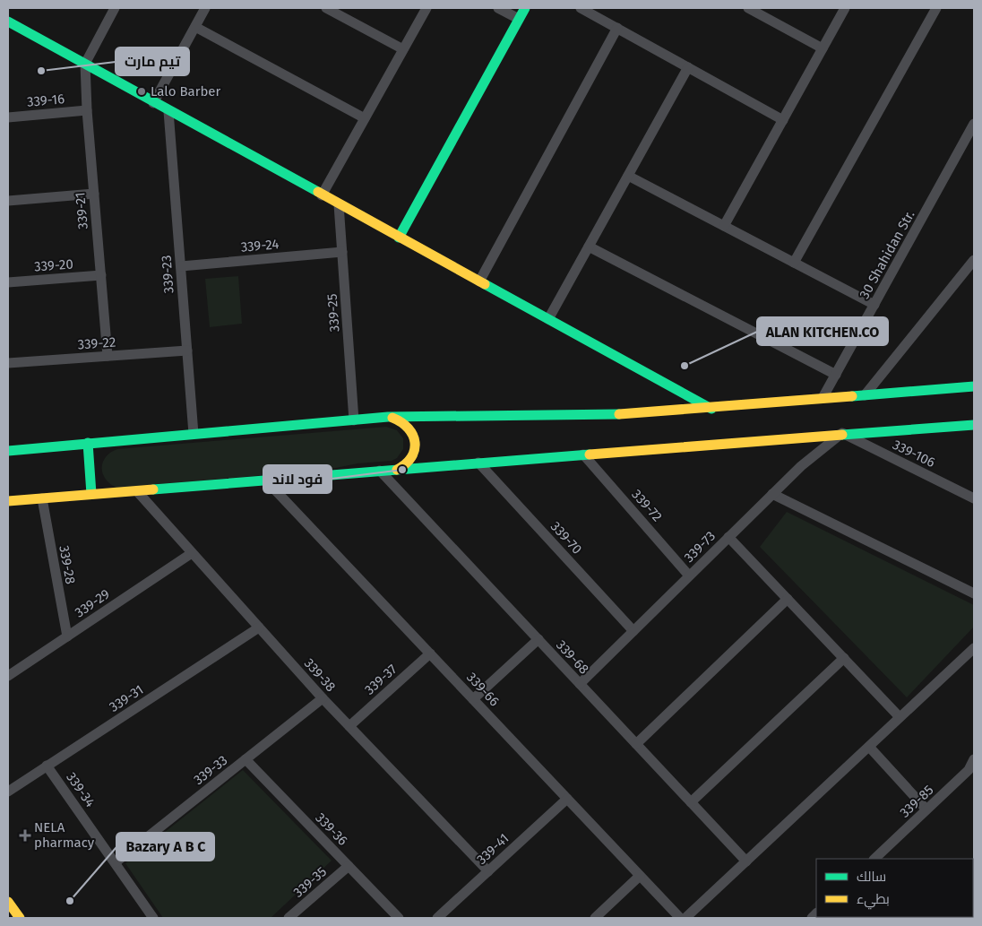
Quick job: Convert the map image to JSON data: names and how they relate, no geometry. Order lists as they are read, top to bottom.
{
  "streets": {
    "street": [
      "339-16",
      "339-21",
      "339-24",
      "30 Shahidan Str.",
      "339-20",
      "339-23",
      "339-25",
      "339-22",
      "339-106",
      "339-72",
      "339-70",
      "339-73",
      "339-28",
      "339-29",
      "339-68",
      "339-38",
      "339-37",
      "339-66",
      "339-31",
      "339-33",
      "339-34",
      "339-85",
      "339-36",
      "339-41",
      "339-35"
    ]
  },
  "crossings": [
    ["339-16", "339-21"],
    ["339-21", "339-20"],
    ["339-21", "339-22"],
    ["339-24", "339-23"],
    ["339-24", "339-25"],
    ["339-23", "339-22"],
    ["339-106", "339-73"],
    ["339-72", "339-73"],
    ["339-70", "339-73"],
    ["339-73", "339-68"],
    ["339-28", "339-29"],
    ["339-29", "339-38"],
    ["339-38", "339-37"],
    ["339-38", "339-31"],
    ["339-38", "339-33"],
    ["339-38", "339-41"],
    ["339-37", "339-66"],
    ["339-66", "339-41"],
    ["339-31", "339-34"],
    ["339-33", "339-34"],
    ["339-33", "339-36"],
    ["339-36", "339-35"]
  ],
  "places": {
    "other": [
      "تيم مارت",
      "Lalo Barber",
      "ALAN KITCHEN.CO",
      "فود لاند",
      "Bazary A B C"
    ],
    "health": ["NELA pharmacy"]
  },
  "legend": ["سالك", "بطيء"]
}
